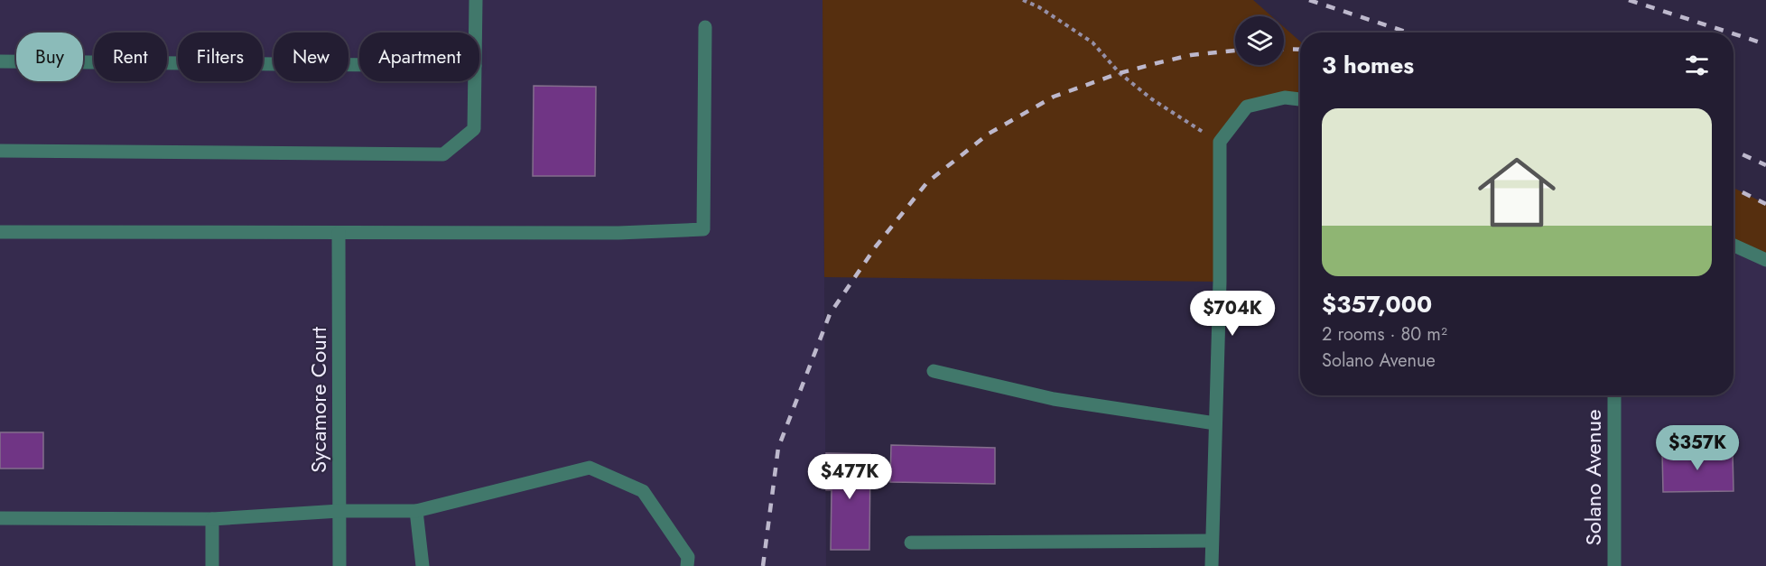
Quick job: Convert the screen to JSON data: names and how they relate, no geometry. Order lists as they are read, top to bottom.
{
  "streets": {
    "street": ["Sycamore Court", "Solano Avenue"]
  },
  "page": {
    "chip": [
      "Buy",
      "Rent",
      "Filters",
      "New",
      "Apartment"
    ],
    "heading": "3 homes",
    "list": [
      {
        "name": "$357,000",
        "note": "2 rooms · 80 m² · Solano Avenue"
      }
    ],
    "price": ["$704K", "$357K", "$477K"]
  }
}
